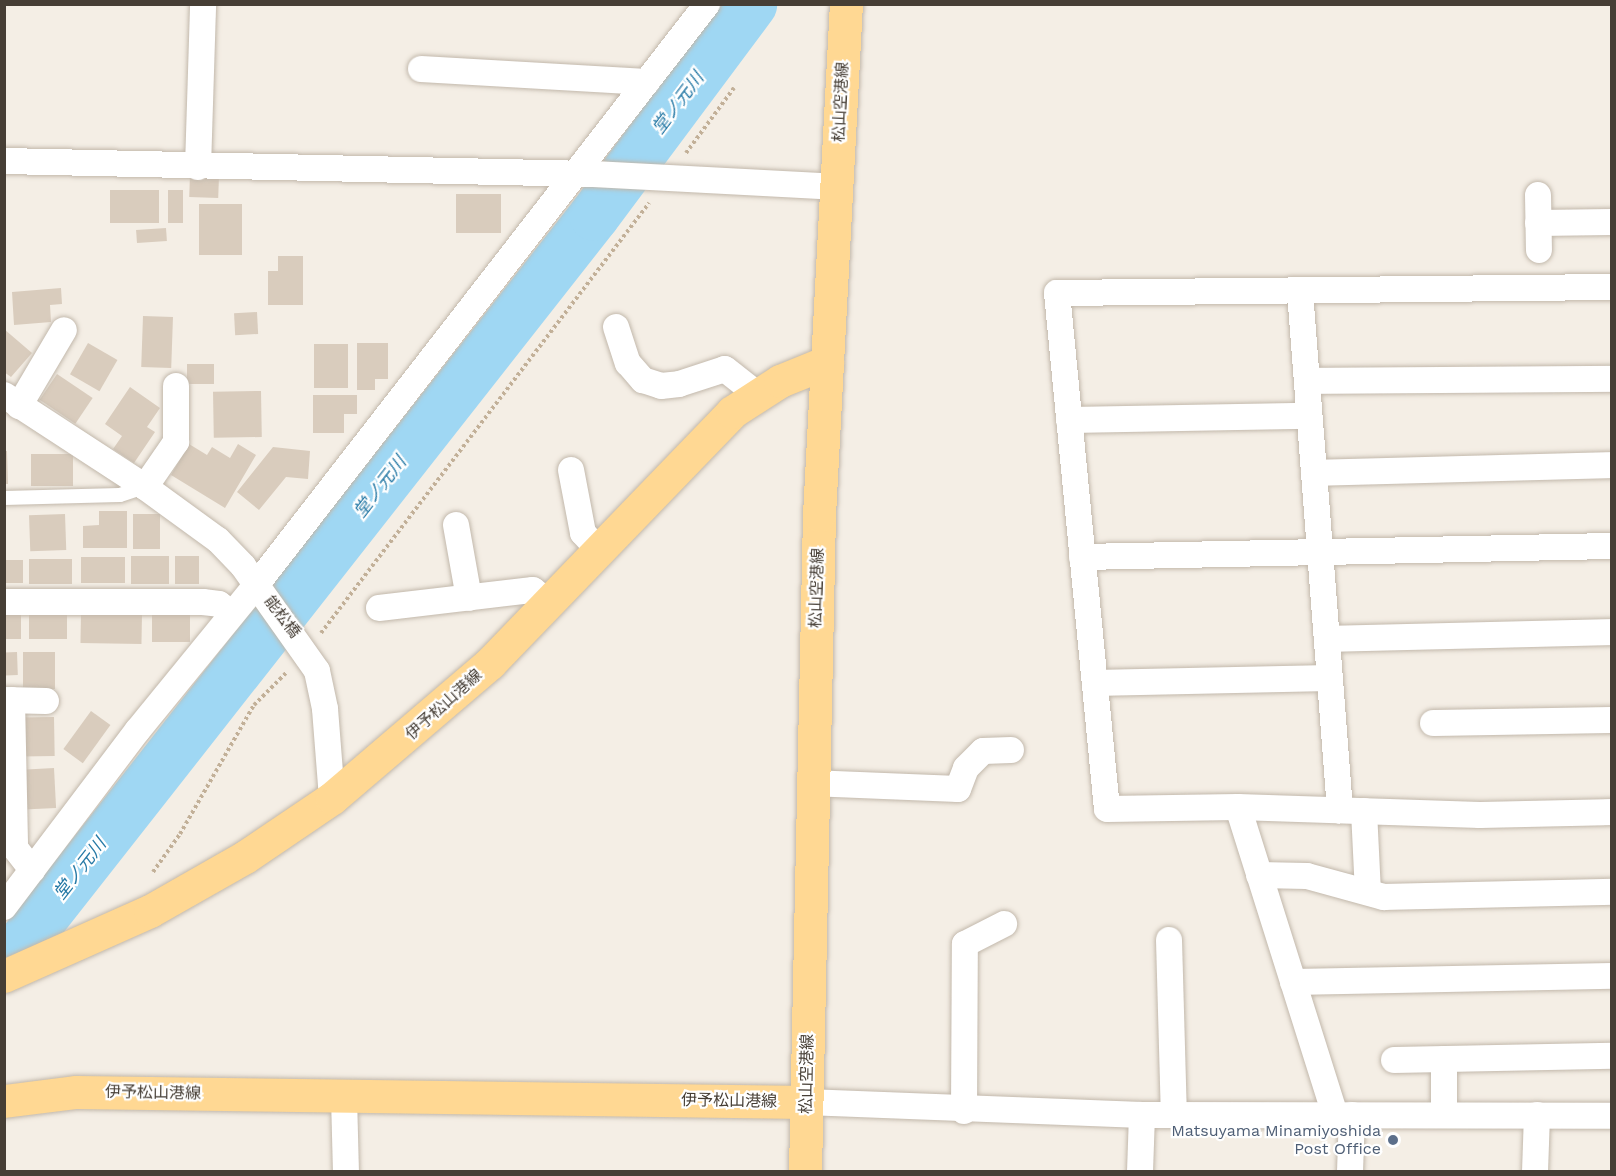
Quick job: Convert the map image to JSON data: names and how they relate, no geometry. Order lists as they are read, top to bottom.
{
  "streets": {
    "main road": ["松山空港線", "伊予松山港線"],
    "street": ["能松橋"]
  },
  "crossings": [
    ["松山空港線", "伊予松山港線"],
    ["能松橋", "伊予松山港線"]
  ],
  "water": ["堂ノ元川"],
  "places": ["Matsuyama Minamiyoshida Post Office"]
}
